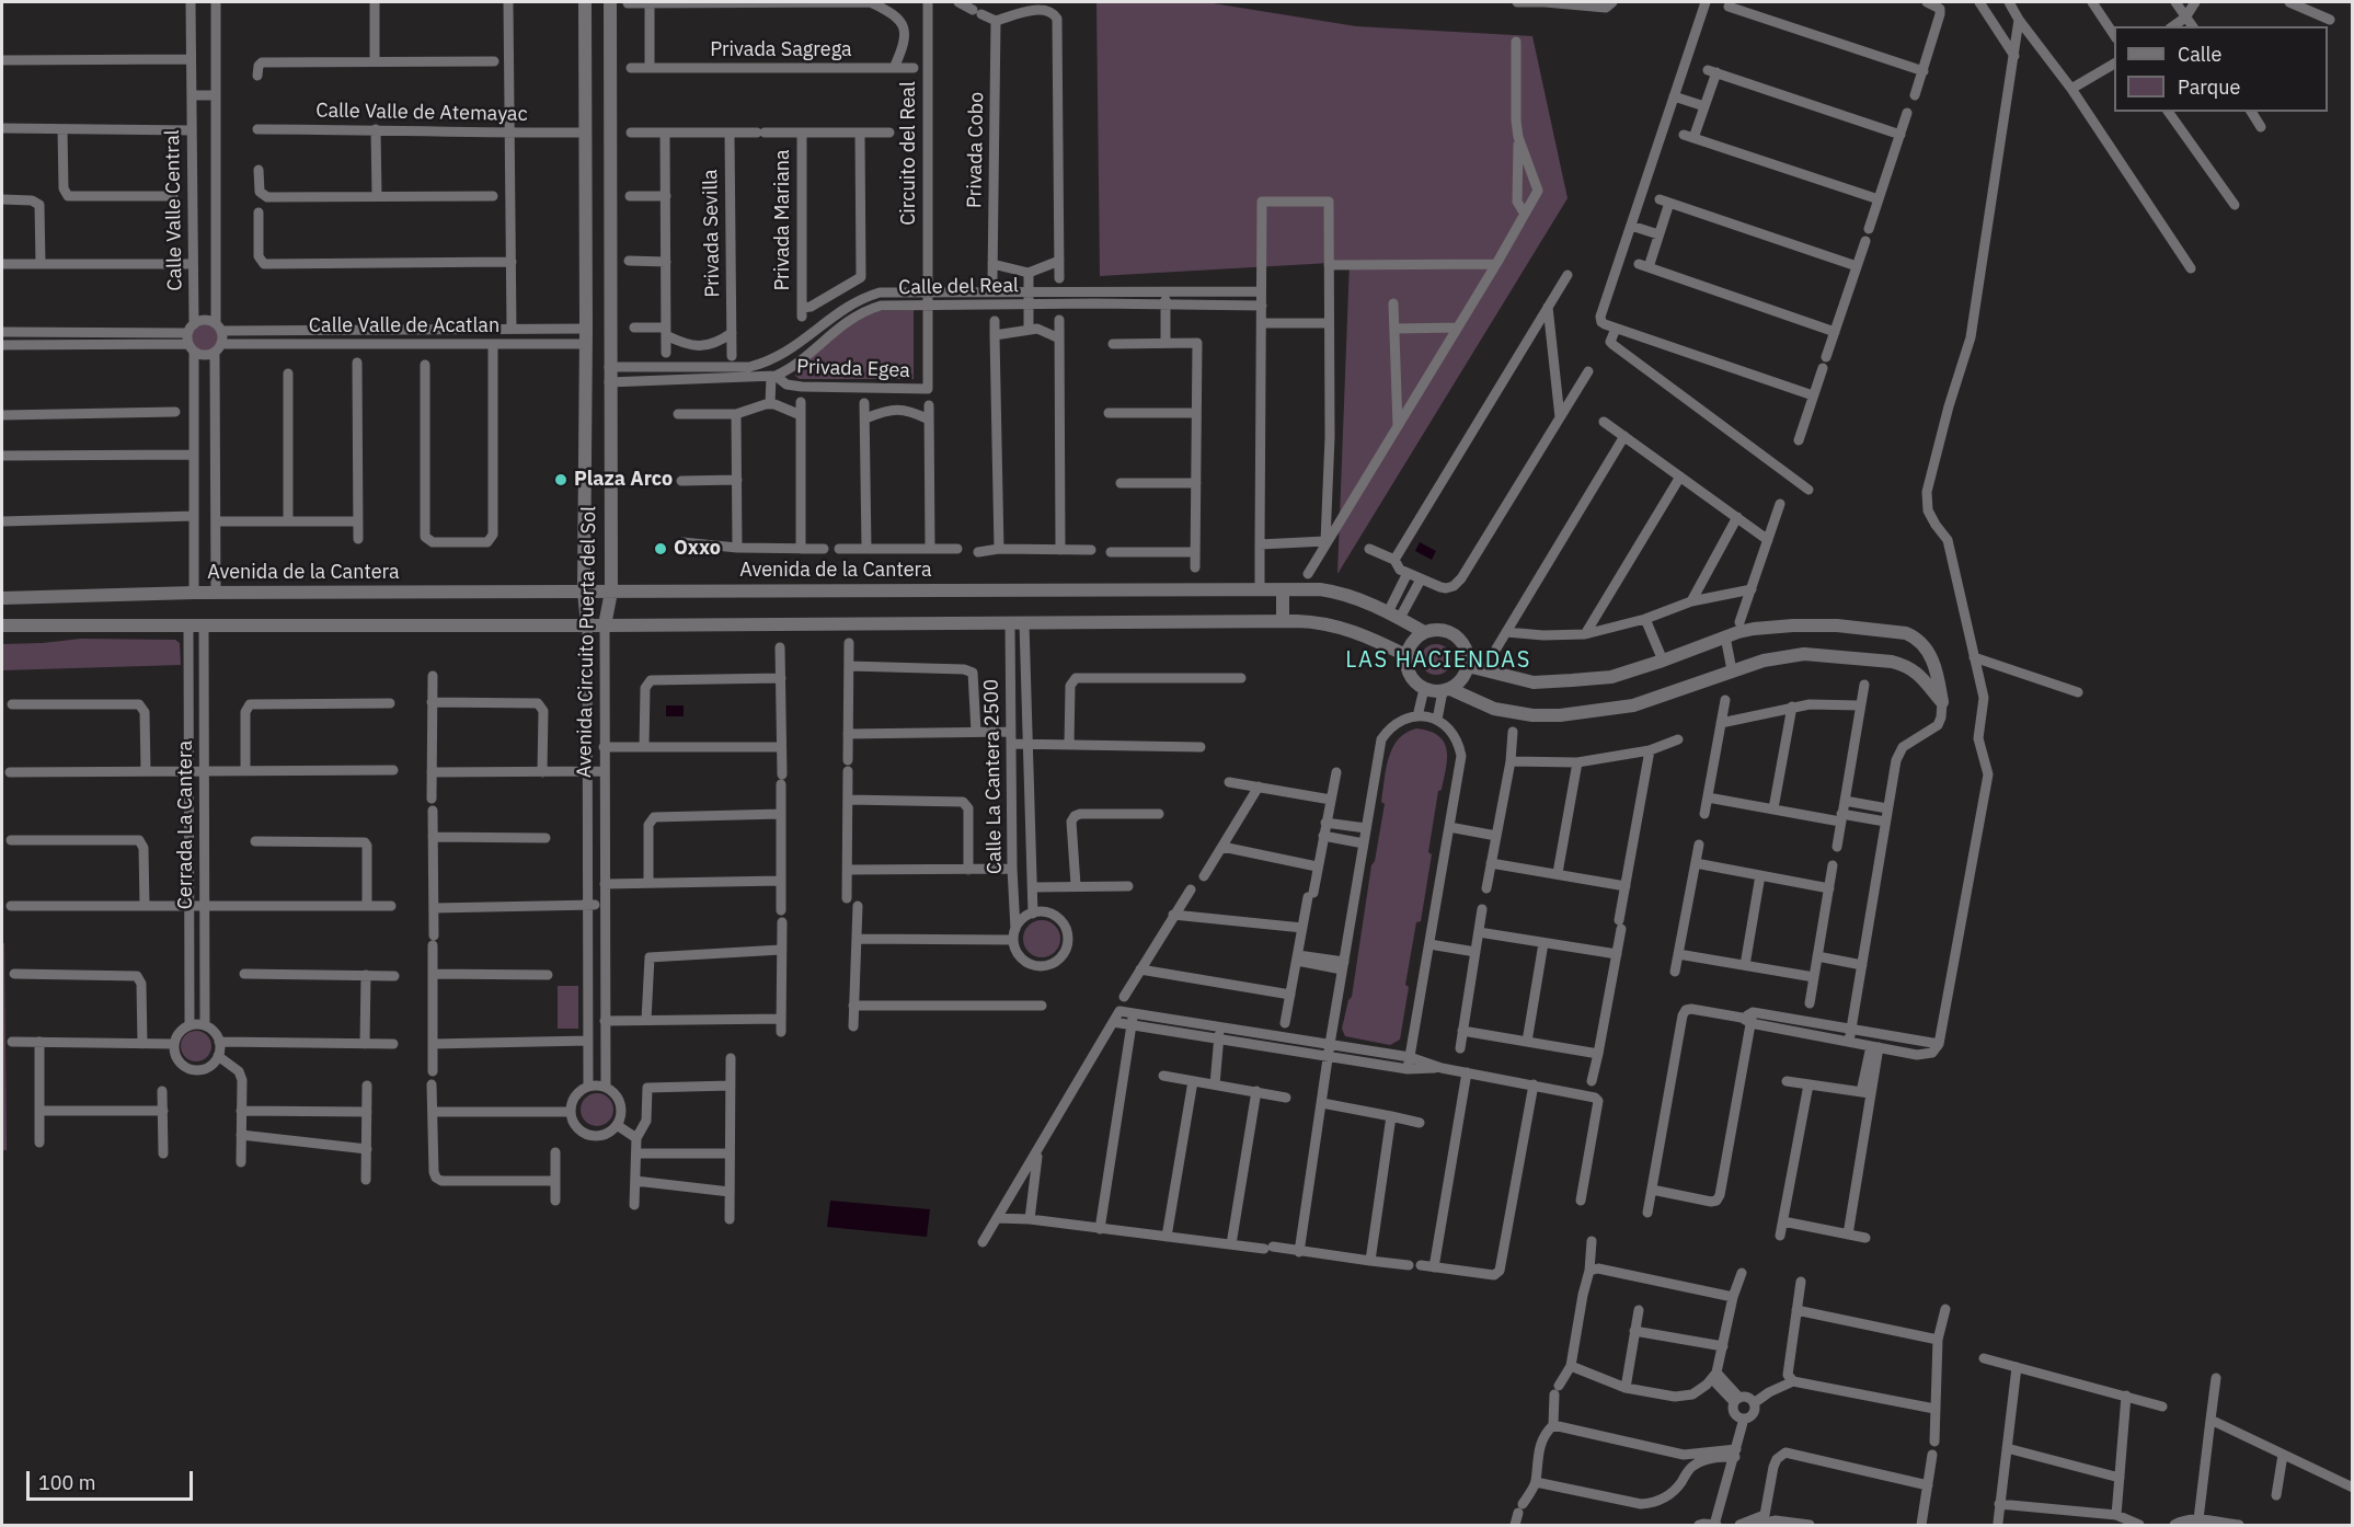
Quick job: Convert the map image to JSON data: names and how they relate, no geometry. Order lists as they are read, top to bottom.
{
  "streets": {
    "street": [
      "Privada Sagrega",
      "Calle Valle de Atemayac",
      "Privada Cobo",
      "Circuito del Real",
      "Calle Valle Central",
      "Privada Mariana",
      "Privada Sevilla",
      "Calle del Real",
      "Calle Valle de Acatlan",
      "Privada Egea",
      "Avenida de la Cantera",
      "Avenida Circuito Puerta del Sol",
      "Calle La Cantera 2500",
      "Cerrada La Cantera"
    ]
  },
  "crossings": [
    ["Calle Valle de Atemayac", "Avenida Circuito Puerta del Sol"],
    ["Circuito del Real", "Calle del Real"],
    ["Circuito del Real", "Privada Egea"],
    ["Calle Valle Central", "Calle Valle de Acatlan"],
    ["Calle Valle Central", "Avenida de la Cantera"],
    ["Privada Mariana", "Privada Sevilla"],
    ["Privada Mariana", "Calle del Real"],
    ["Calle del Real", "Privada Egea"],
    ["Calle del Real", "Avenida Circuito Puerta del Sol"],
    ["Calle Valle de Acatlan", "Avenida Circuito Puerta del Sol"],
    ["Avenida de la Cantera", "Avenida Circuito Puerta del Sol"]
  ],
  "districts": ["LAS HACIENDAS"],
  "places": ["Plaza Arco", "Oxxo"],
  "legend": ["Calle", "Parque"],
  "scale_bar": "100 m"
}
